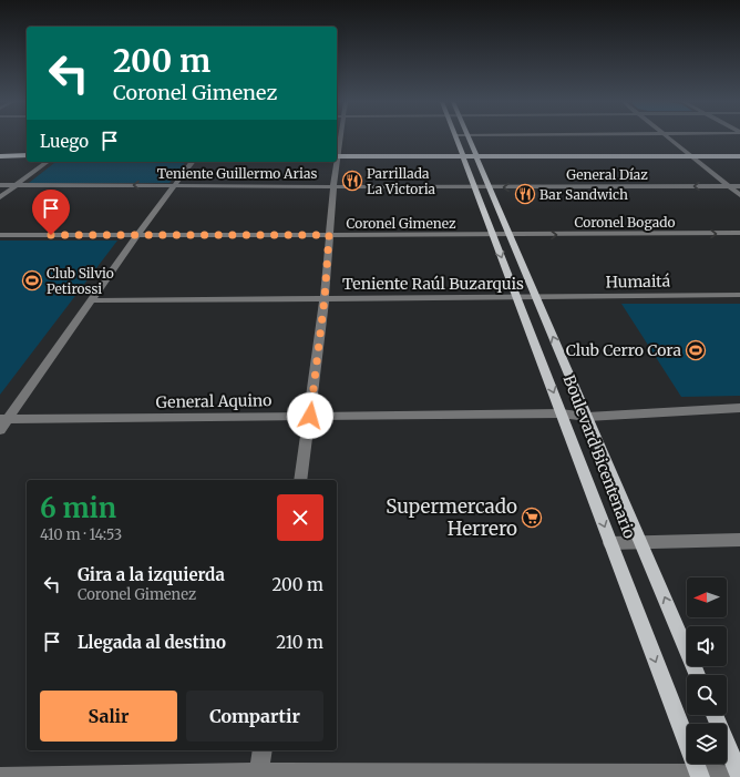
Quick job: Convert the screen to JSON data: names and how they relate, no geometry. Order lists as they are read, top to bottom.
{
  "streets": {
    "main road": ["Boulevard Bicentenario"],
    "street": [
      "Teniente Guillermo Arias",
      "General Díaz",
      "Coronel Bogado",
      "Coronel Gimenez",
      "Humaitá",
      "Teniente Raúl Buzarquis",
      "General Aquino"
    ]
  },
  "crossings": [
    ["Teniente Guillermo Arias", "General Díaz"],
    ["Teniente Guillermo Arias", "Boulevard Bicentenario"],
    ["General Díaz", "Boulevard Bicentenario"],
    ["Coronel Bogado", "Coronel Gimenez"],
    ["Coronel Bogado", "Boulevard Bicentenario"],
    ["Coronel Gimenez", "Boulevard Bicentenario"],
    ["Humaitá", "Teniente Raúl Buzarquis"],
    ["Humaitá", "Boulevard Bicentenario"],
    ["Teniente Raúl Buzarquis", "Boulevard Bicentenario"],
    ["General Aquino", "Boulevard Bicentenario"]
  ],
  "one_way": ["General Díaz", "Coronel Bogado"],
  "places": {
    "restaurant": ["Parrillada La Victoria", "Bar Sandwich"],
    "sports": ["Club Silvio Petirossi", "Club Cerro Cora"],
    "supermarket": ["Supermercado Herrero"]
  },
  "north": "left",
  "page": {
    "turn": ["200 m", "Coronel Gimenez"],
    "then": "Luego",
    "heading": ["6 min", "410 m · 14:53"],
    "list": [
      {
        "name": "Gira a la izquierda",
        "note": "Coronel Gimenez",
        "value": "200 m"
      },
      {
        "name": "Llegada al destino",
        "value": "210 m"
      }
    ],
    "buttons": ["Salir", "Compartir"]
  }
}
